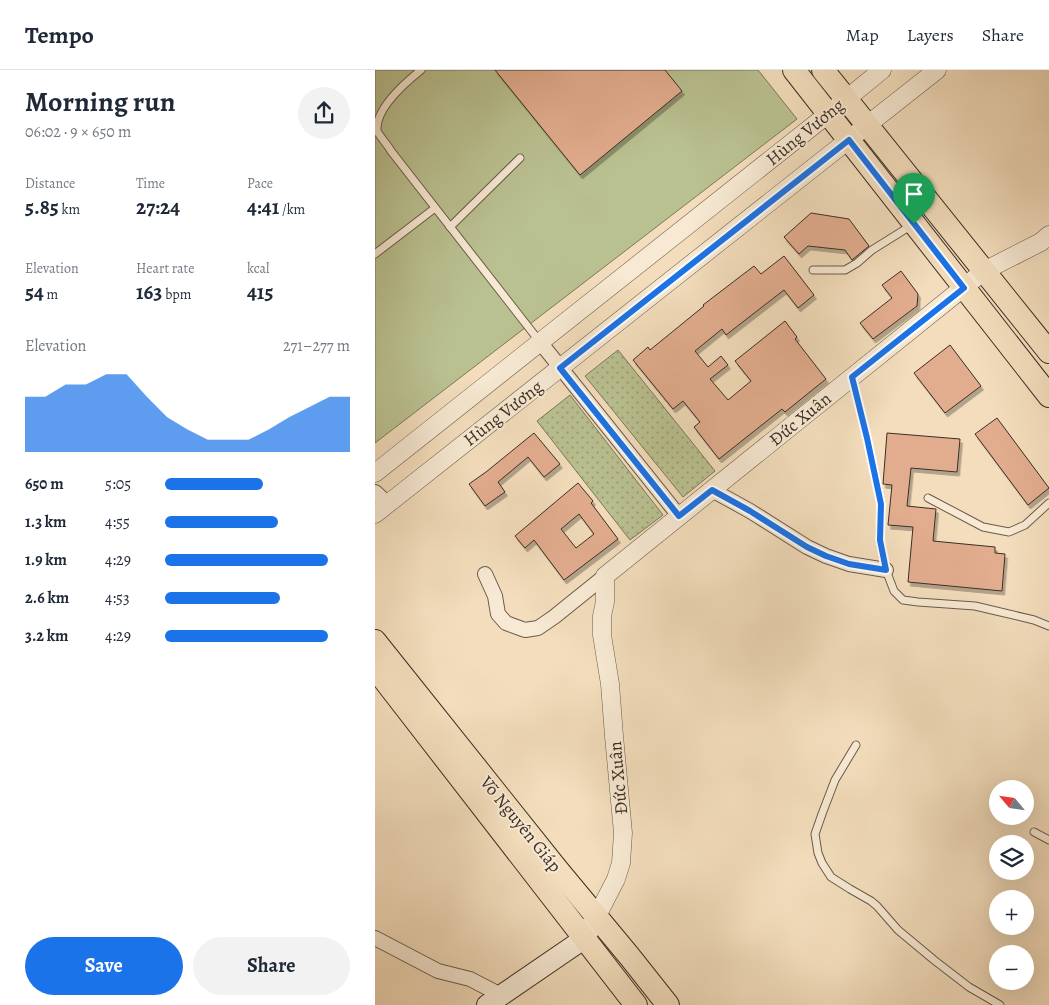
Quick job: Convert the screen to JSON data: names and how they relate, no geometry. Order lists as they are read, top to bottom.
{
  "streets": {
    "main road": ["Võ Nguyên Giáp"],
    "street": ["Hùng Vương", "Đức Xuân"]
  },
  "crossings": [
    ["Đức Xuân", "Võ Nguyên Giáp"]
  ],
  "north": "top left",
  "page": {
    "header": "Tempo",
    "nav": ["Map", "Layers", "Share"],
    "heading": ["Morning run", "06:02 · 9 × 650 m"],
    "stats": [
      ["Distance", "5.85 km"],
      ["Time", "27:24"],
      ["Pace", "4:41 /km"],
      ["Elevation", "54 m"],
      ["Heart rate", "163 bpm"],
      ["kcal", "415"]
    ],
    "chart": ["Elevation", "271–277 m"],
    "list": [
      {
        "name": "650 m",
        "note": "5:05"
      },
      {
        "name": "1.3 km",
        "note": "4:55"
      },
      {
        "name": "1.9 km",
        "note": "4:29"
      },
      {
        "name": "2.6 km",
        "note": "4:53"
      },
      {
        "name": "3.2 km",
        "note": "4:29"
      }
    ],
    "map_buttons": ["+", "−"],
    "buttons": ["Save", "Share"]
  }
}
